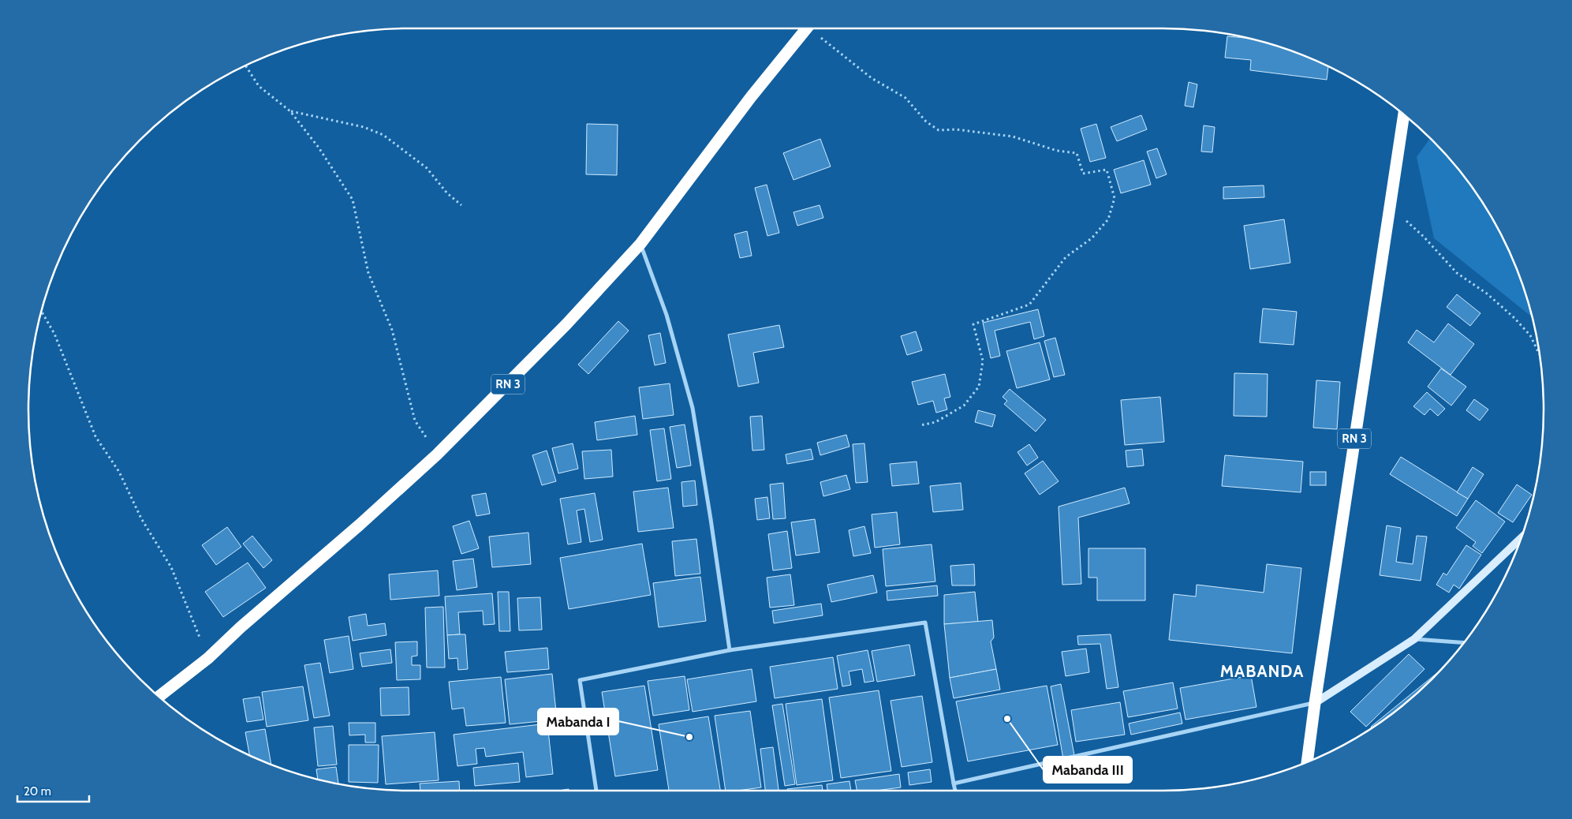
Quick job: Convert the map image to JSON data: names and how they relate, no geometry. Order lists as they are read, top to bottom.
{
  "streets": {
    "highway": ["RN 3"]
  },
  "districts": ["MABANDA"],
  "places": ["Mabanda III", "Mabanda I"],
  "scale_bar": "20 m"
}
